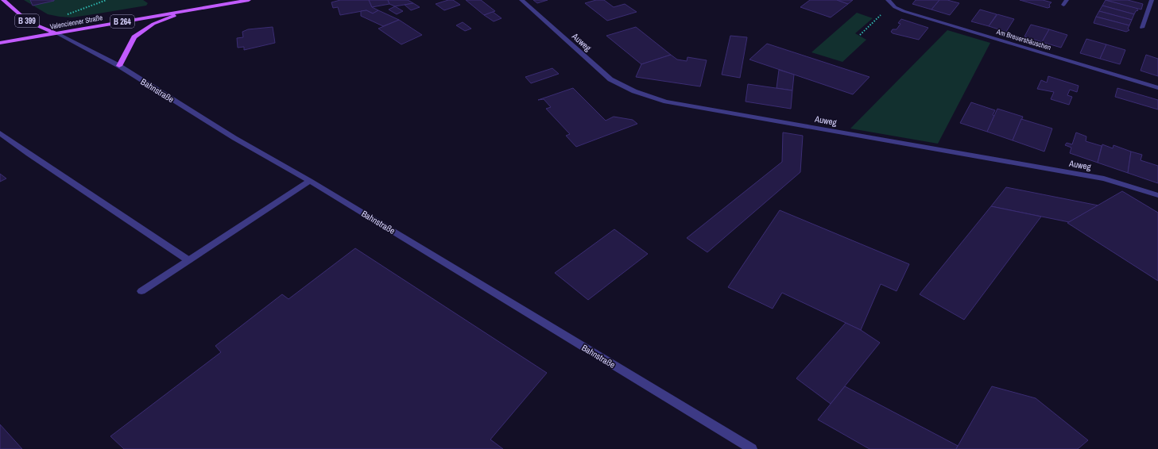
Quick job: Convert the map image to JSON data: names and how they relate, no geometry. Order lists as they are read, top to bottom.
{
  "streets": {
    "main road": [
      "B 399",
      "B 264",
      "Valencienner Straße",
      "Bahnstraße"
    ],
    "street": ["Am Breuershäuschen", "Auweg"]
  },
  "crossings": [
    ["Valencienner Straße", "Bahnstraße"]
  ]
}
